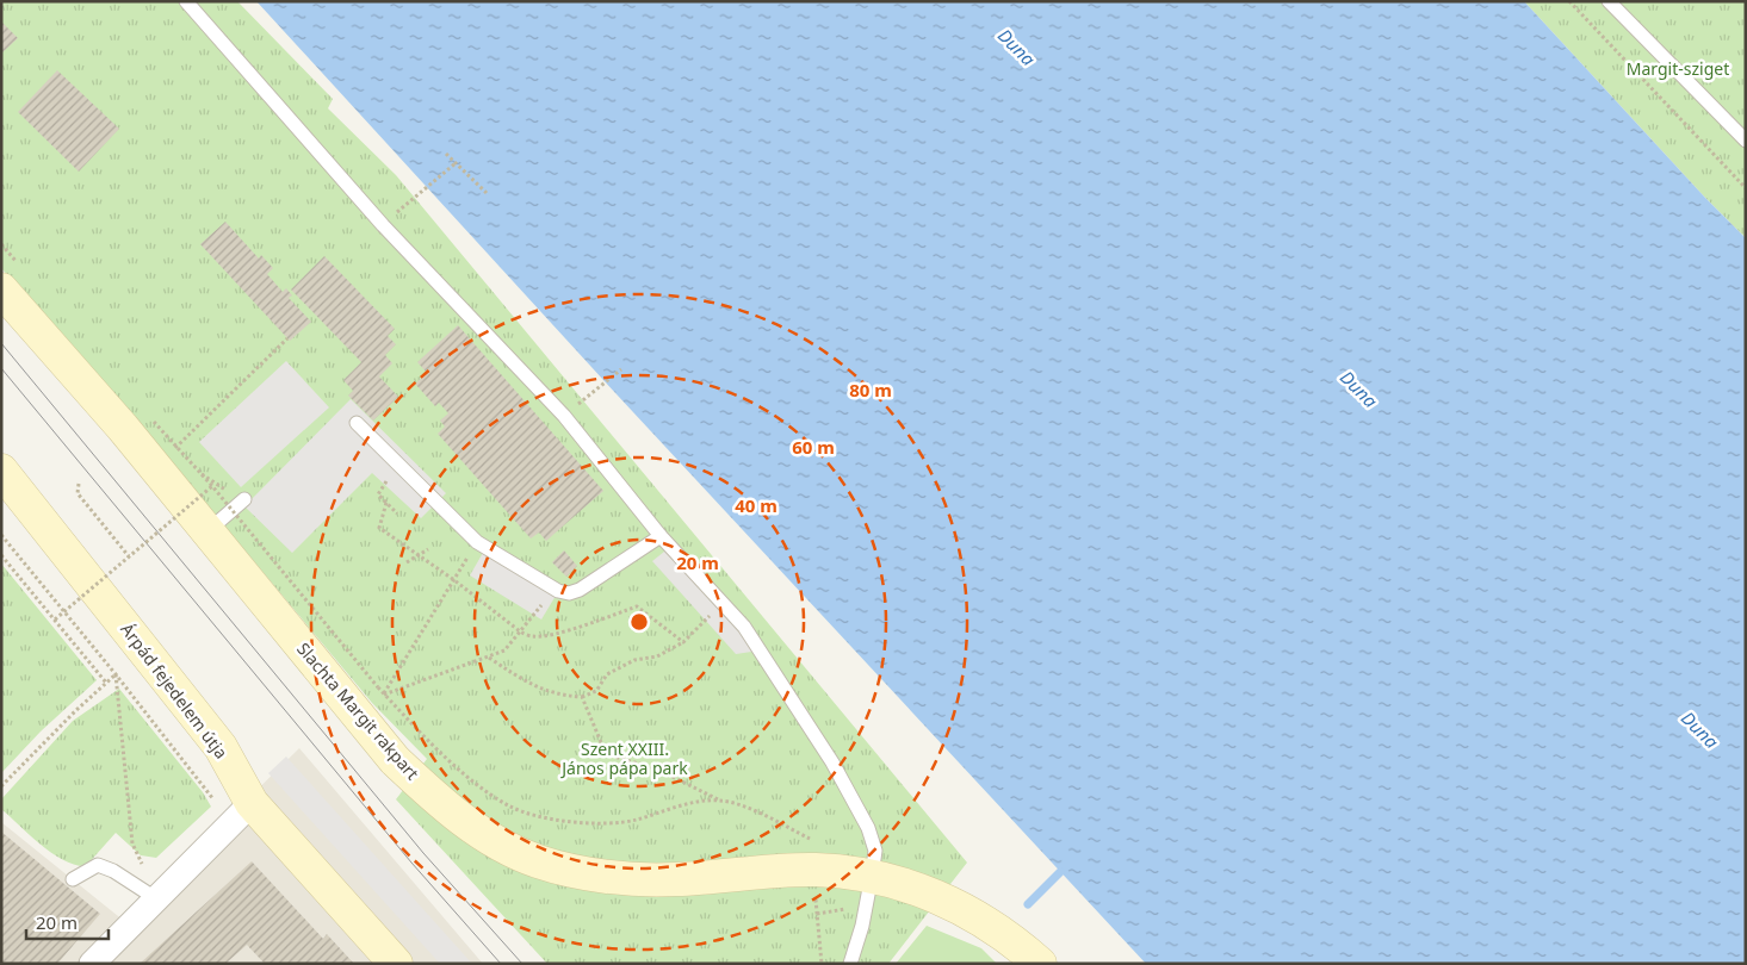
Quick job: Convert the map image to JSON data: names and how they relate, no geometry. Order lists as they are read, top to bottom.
{
  "streets": {
    "main road": ["Árpád fejedelem útja", "Slachta Margit rakpart"]
  },
  "water": ["Duna"],
  "parks": ["Margit-sziget", "Szent XXIII. János pápa park"],
  "scale_bar": "20 m",
  "rings": [
    "80 m",
    "60 m",
    "40 m",
    "20 m"
  ]
}
